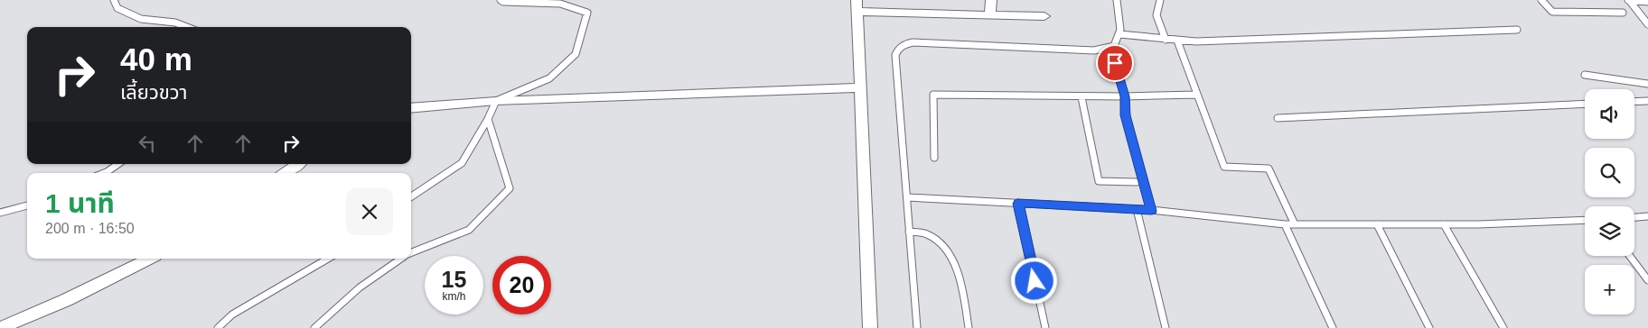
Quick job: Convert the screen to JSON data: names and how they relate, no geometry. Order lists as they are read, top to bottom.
{
  "page": {
    "turn": ["40 m", "เลี้ยวขวา"],
    "map_buttons": "+",
    "heading": ["1 นาที", "200 m · 16:50"],
    "speed": "15 km/h",
    "limit": "20"
  }
}
